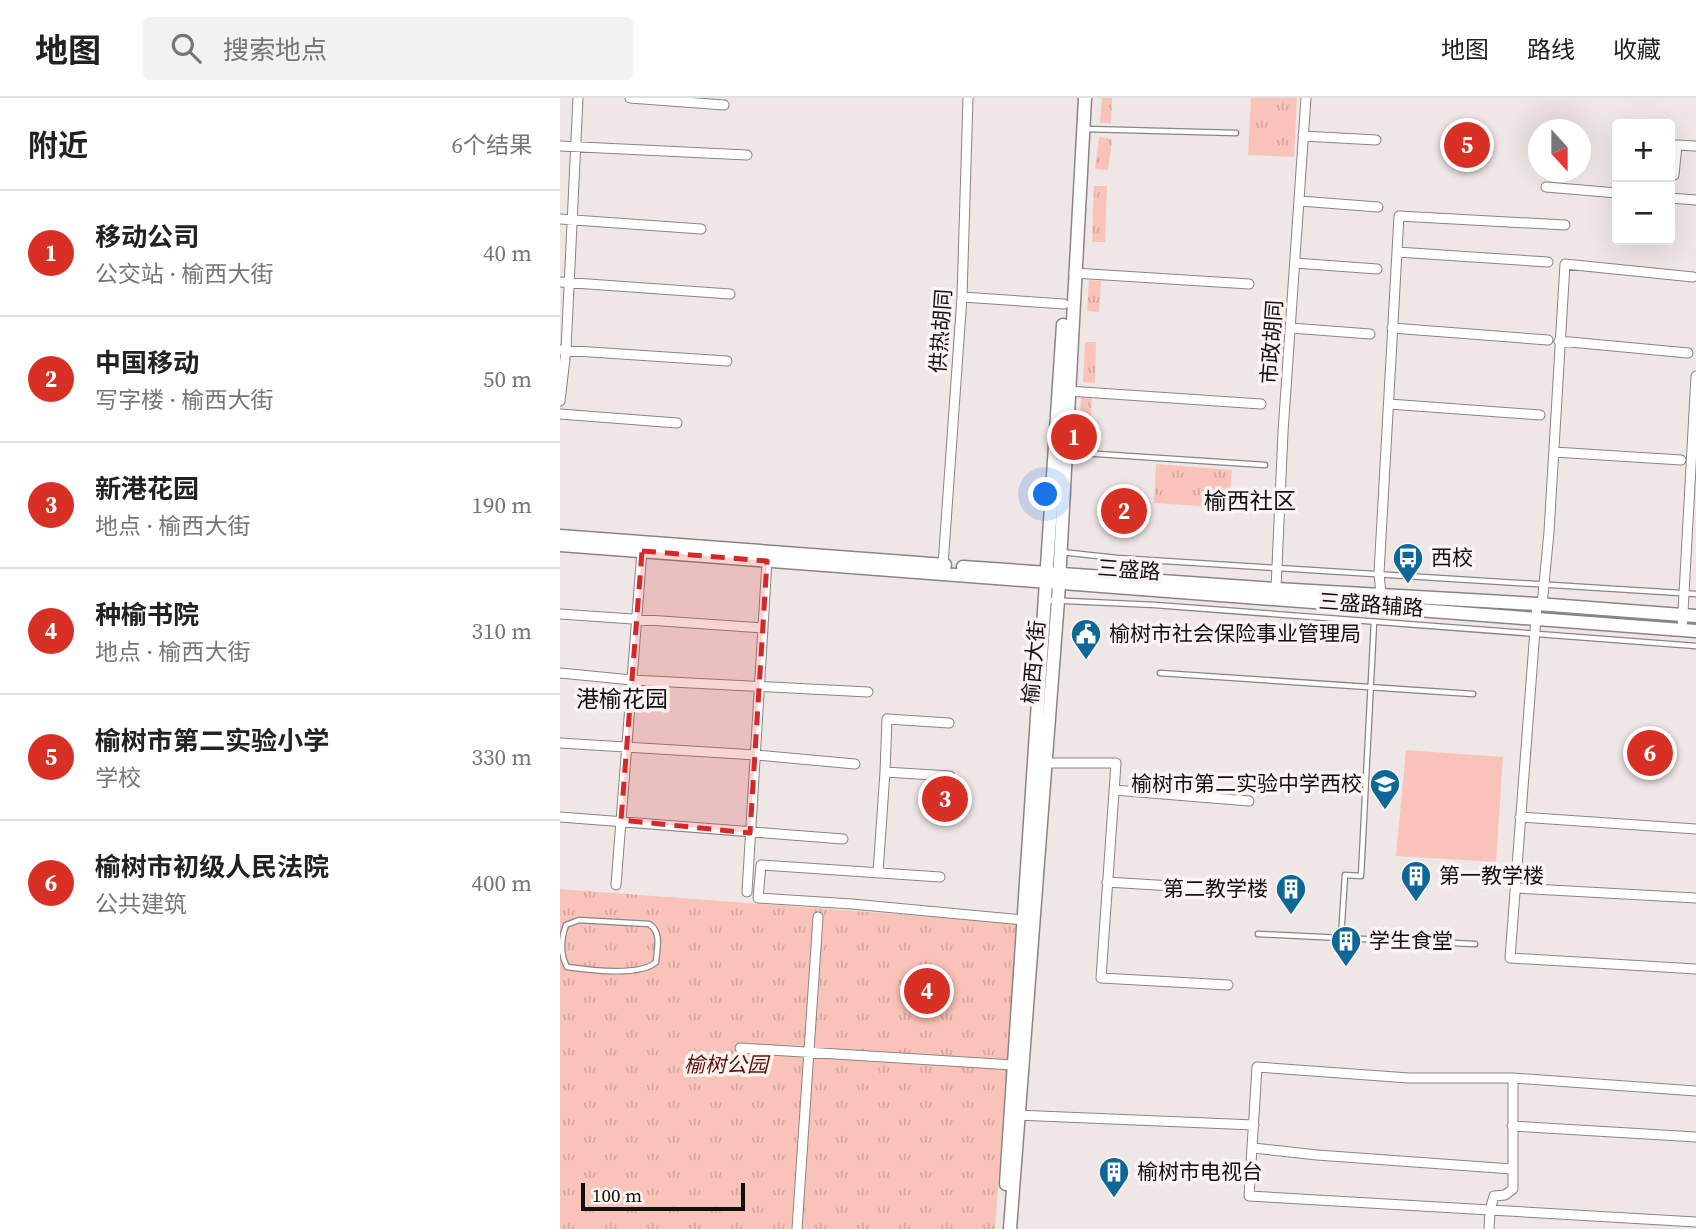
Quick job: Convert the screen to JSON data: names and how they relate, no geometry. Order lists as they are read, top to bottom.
{
  "streets": {
    "main road": ["三盛路", "榆西大街"],
    "street": ["供热胡同", "市政胡同"],
    "lane": ["三盛路辅路"]
  },
  "crossings": [
    ["供热胡同", "三盛路"],
    ["市政胡同", "三盛路"],
    ["市政胡同", "三盛路辅路"],
    ["三盛路", "三盛路辅路"],
    ["三盛路", "榆西大街"],
    ["三盛路辅路", "榆西大街"]
  ],
  "districts": ["榆西社区", "港榆花园"],
  "parks": ["榆树公园"],
  "places": {
    "bus stop": ["西校"],
    "public building": ["榆树市社会保险事业管理局"],
    "school or university": ["榆树市第二实验中学西校"],
    "building": [
      "第一教学楼",
      "第二教学楼",
      "学生食堂",
      "榆树市电视台"
    ]
  },
  "scale_bar": "100 m",
  "north": "bottom",
  "page": {
    "header": "地图",
    "search": "搜索地点",
    "nav": ["地图", "路线", "收藏"],
    "heading": ["附近", "6个结果"],
    "pins": [
      "5",
      "1",
      "2",
      "6",
      "3",
      "4"
    ],
    "map_buttons": ["+", "−"],
    "list": [
      {
        "mark": "1",
        "name": "移动公司",
        "note": "公交站 · 榆西大街",
        "value": "40 m"
      },
      {
        "mark": "2",
        "name": "中国移动",
        "note": "写字楼 · 榆西大街",
        "value": "50 m"
      },
      {
        "mark": "3",
        "name": "新港花园",
        "note": "地点 · 榆西大街",
        "value": "190 m"
      },
      {
        "mark": "4",
        "name": "种榆书院",
        "note": "地点 · 榆西大街",
        "value": "310 m"
      },
      {
        "mark": "5",
        "name": "榆树市第二实验小学",
        "note": "学校",
        "value": "330 m"
      },
      {
        "mark": "6",
        "name": "榆树市初级人民法院",
        "note": "公共建筑",
        "value": "400 m"
      }
    ],
    "scale": "100 m"
  }
}
